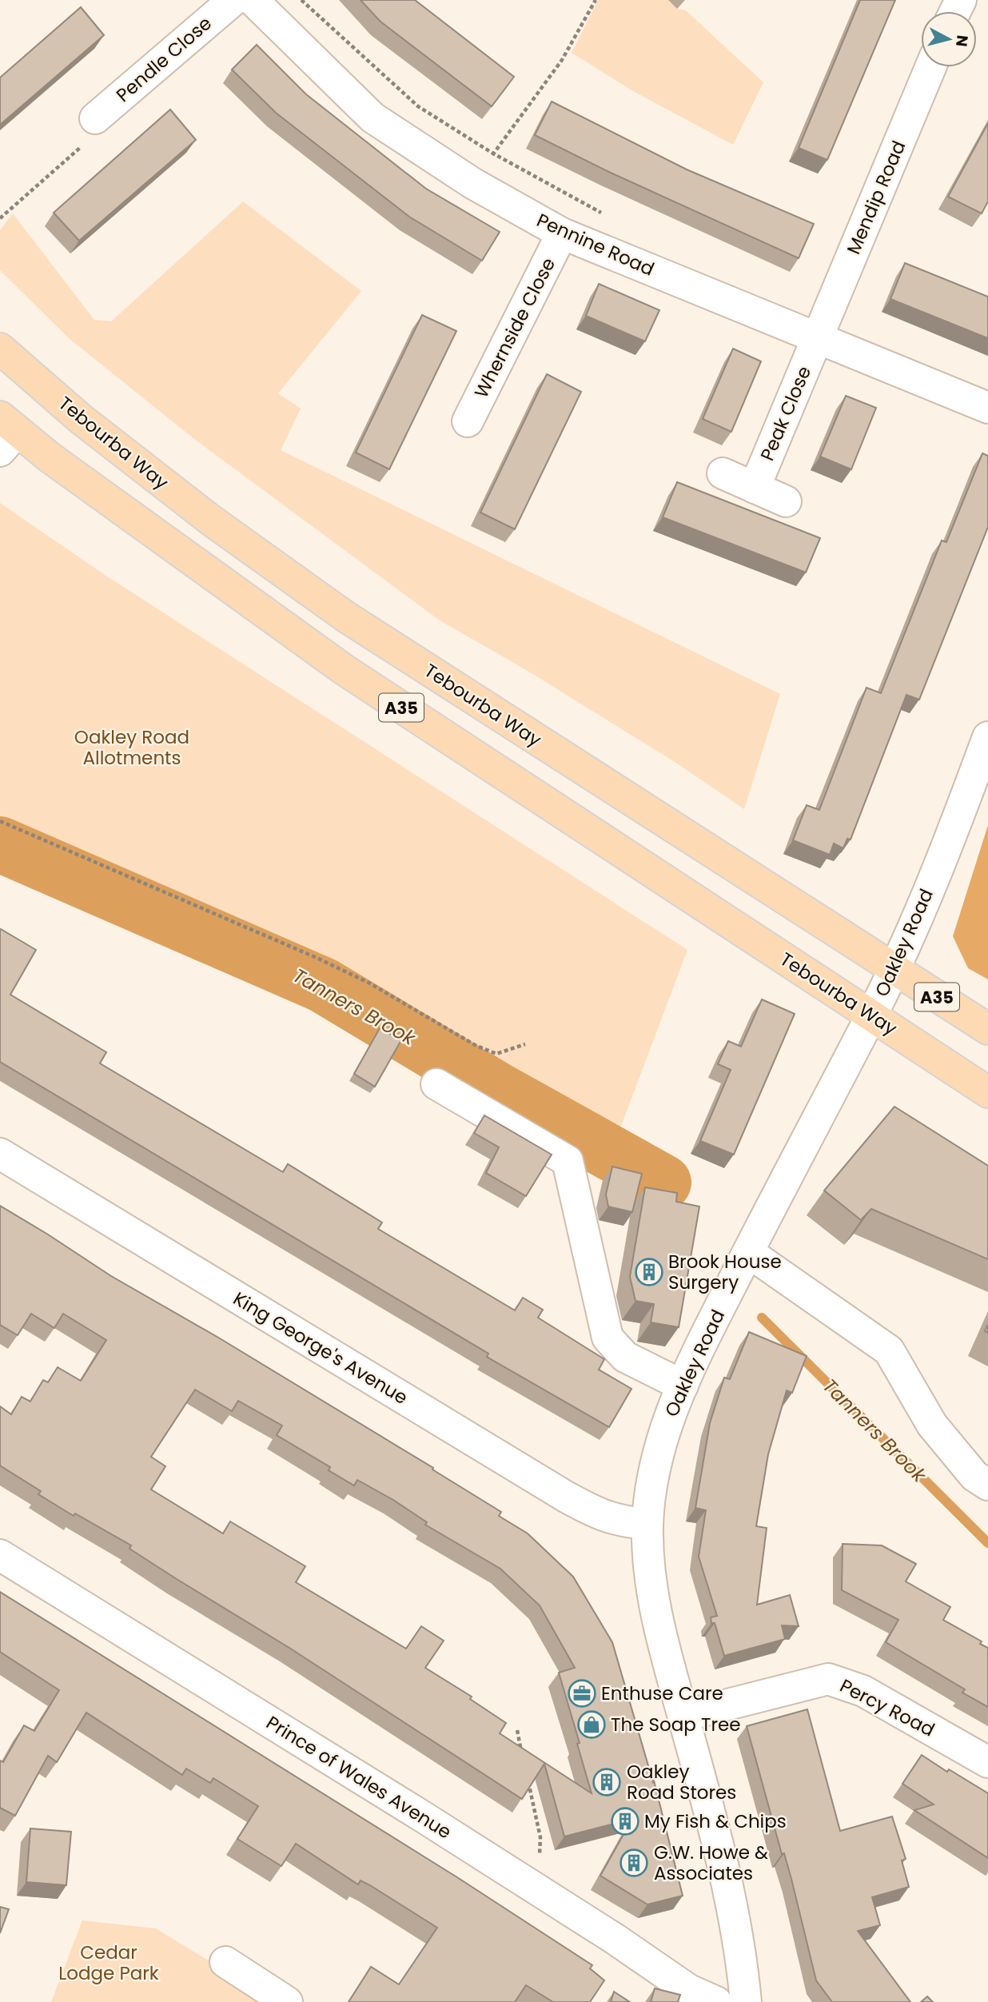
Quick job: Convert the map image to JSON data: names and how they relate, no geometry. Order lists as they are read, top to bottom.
{
  "streets": {
    "main road": ["Tebourba Way", "A35"],
    "street": [
      "Pendle Close",
      "Mendip Road",
      "Pennine Road",
      "Whernside Close",
      "Peak Close",
      "Oakley Road",
      "King George's Avenue",
      "Percy Road",
      "Prince of Wales Avenue"
    ]
  },
  "crossings": [
    ["Mendip Road", "Pennine Road"],
    ["Mendip Road", "Peak Close"],
    ["Pennine Road", "Whernside Close"],
    ["Pennine Road", "Peak Close"],
    ["Tebourba Way", "Oakley Road"],
    ["Oakley Road", "King George's Avenue"],
    ["Oakley Road", "Percy Road"]
  ],
  "water": ["Tanners Brook"],
  "parks": ["Oakley Road Allotments", "Cedar Lodge Park"],
  "places": {
    "building": [
      "Brook House Surgery",
      "Oakley Road Stores",
      "My Fish & Chips",
      "G.W. Howe & Associates"
    ],
    "office": ["Enthuse Care"],
    "shop": ["The Soap Tree"]
  },
  "north": "right"
}
